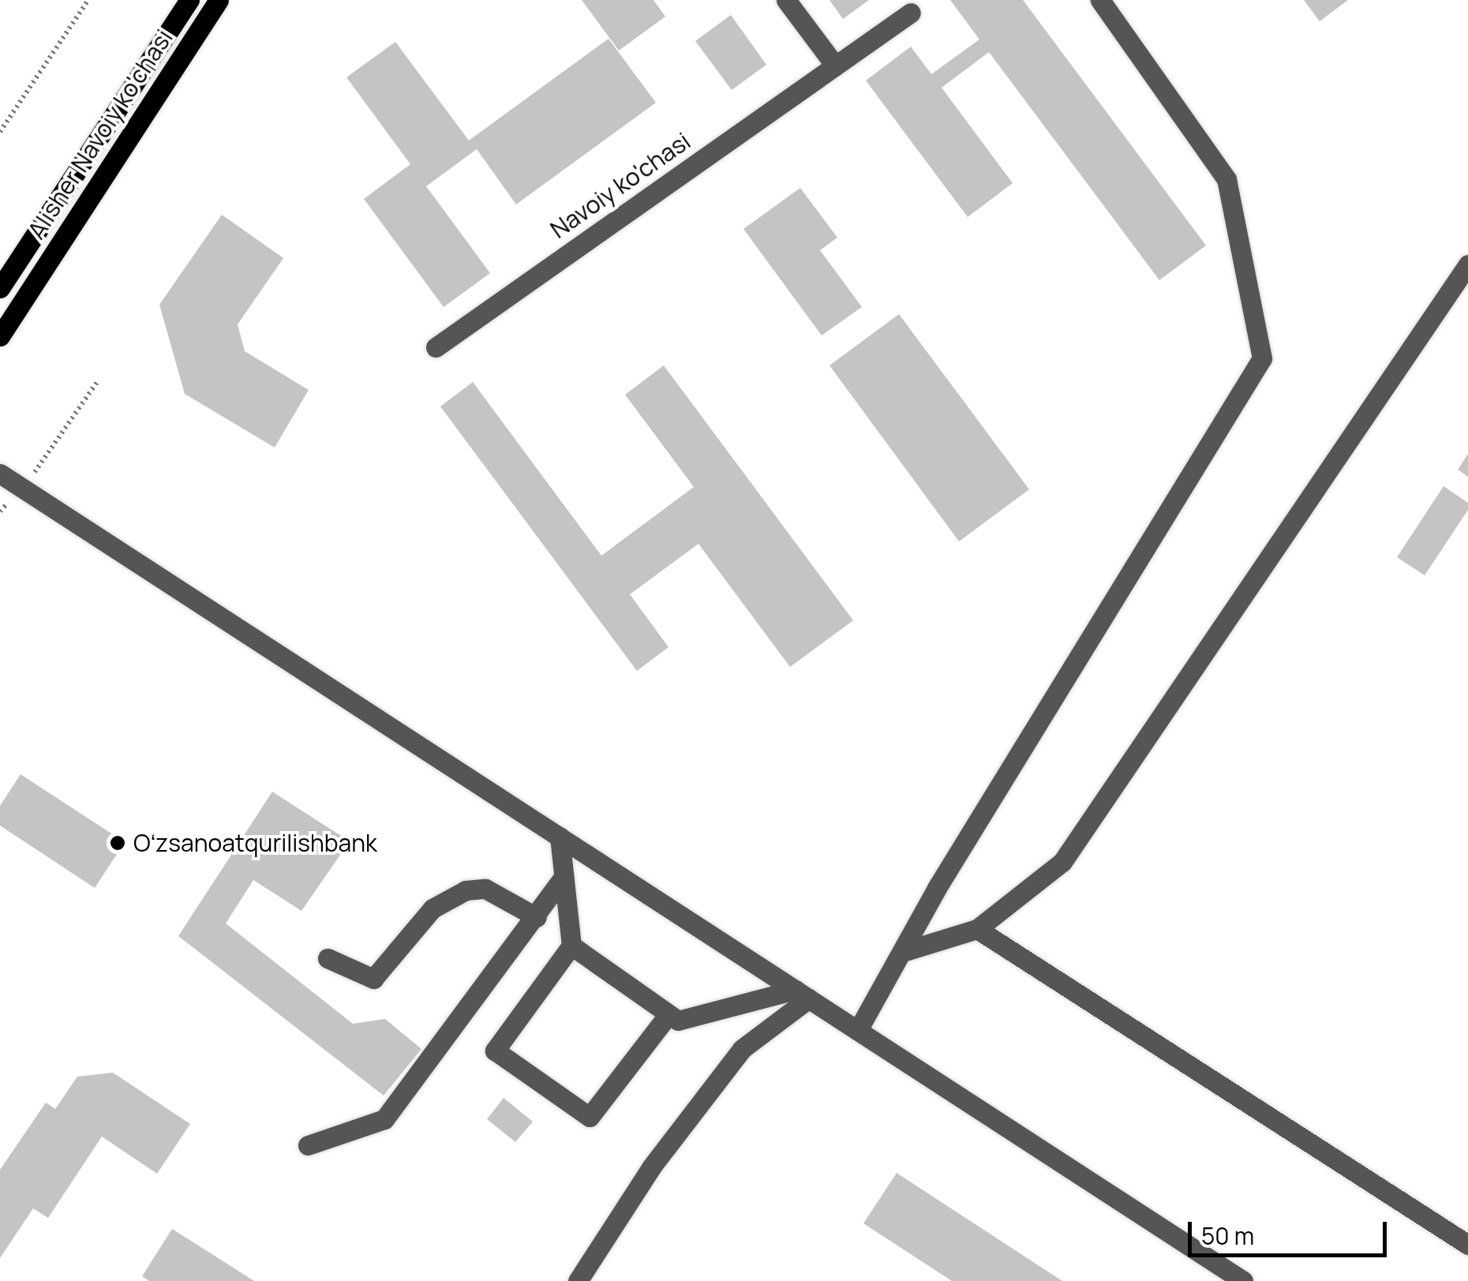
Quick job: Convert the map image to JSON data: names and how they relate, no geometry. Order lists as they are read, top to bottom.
{
  "streets": {
    "main road": ["Alisher Navoiy ko'chasi"],
    "street": ["Navoiy ko'chasi"]
  },
  "places": ["Oʻzsanoatqurilishbank"],
  "scale_bar": "50 m"
}
